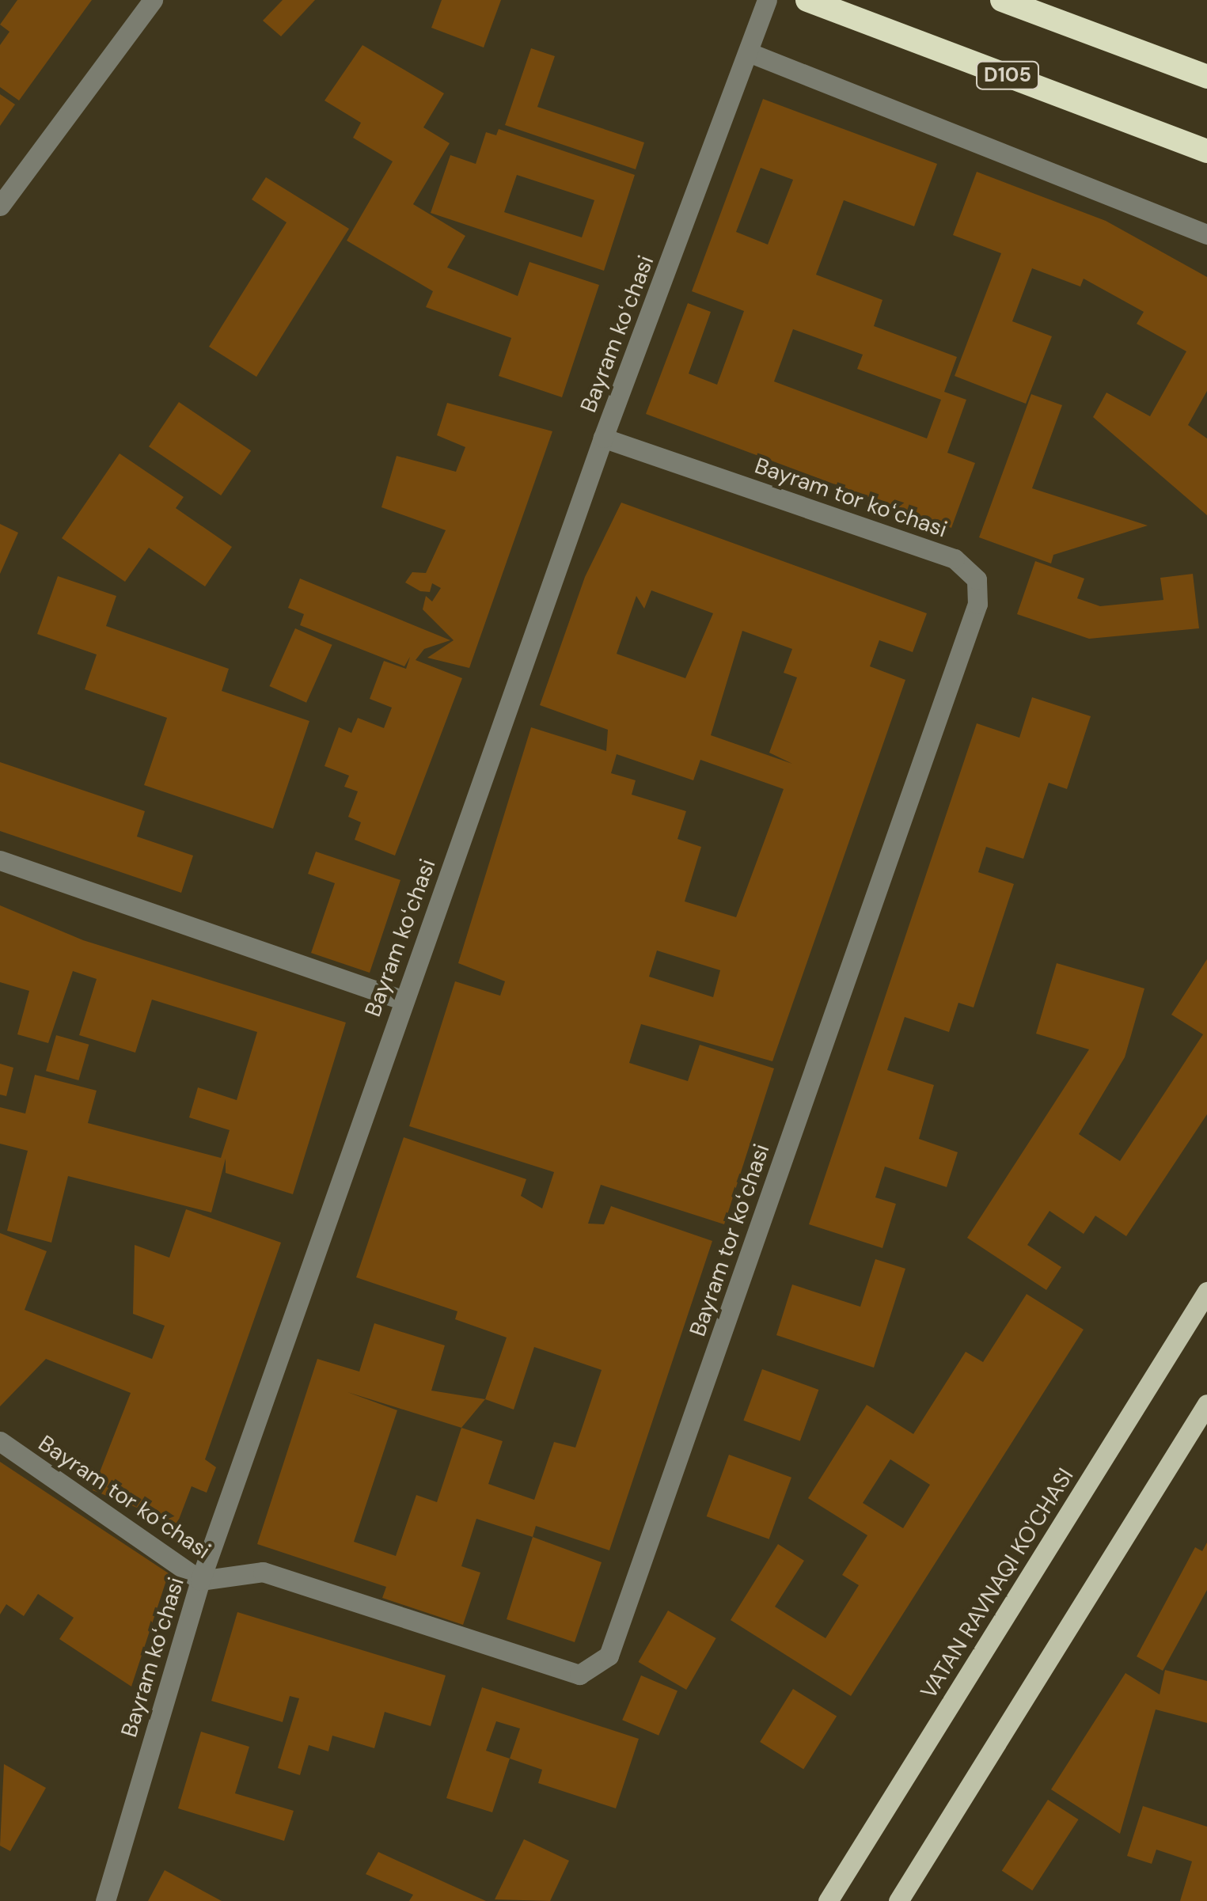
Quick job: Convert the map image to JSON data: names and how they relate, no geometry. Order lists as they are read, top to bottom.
{
  "streets": {
    "highway": ["D105"],
    "main road": ["VATAN RAVNAQI KO'CHASI"],
    "street": ["Bayram koʻchasi", "Bayram tor koʻchasi"]
  },
  "crossings": [
    ["Bayram koʻchasi", "Bayram tor koʻchasi"]
  ]
}
